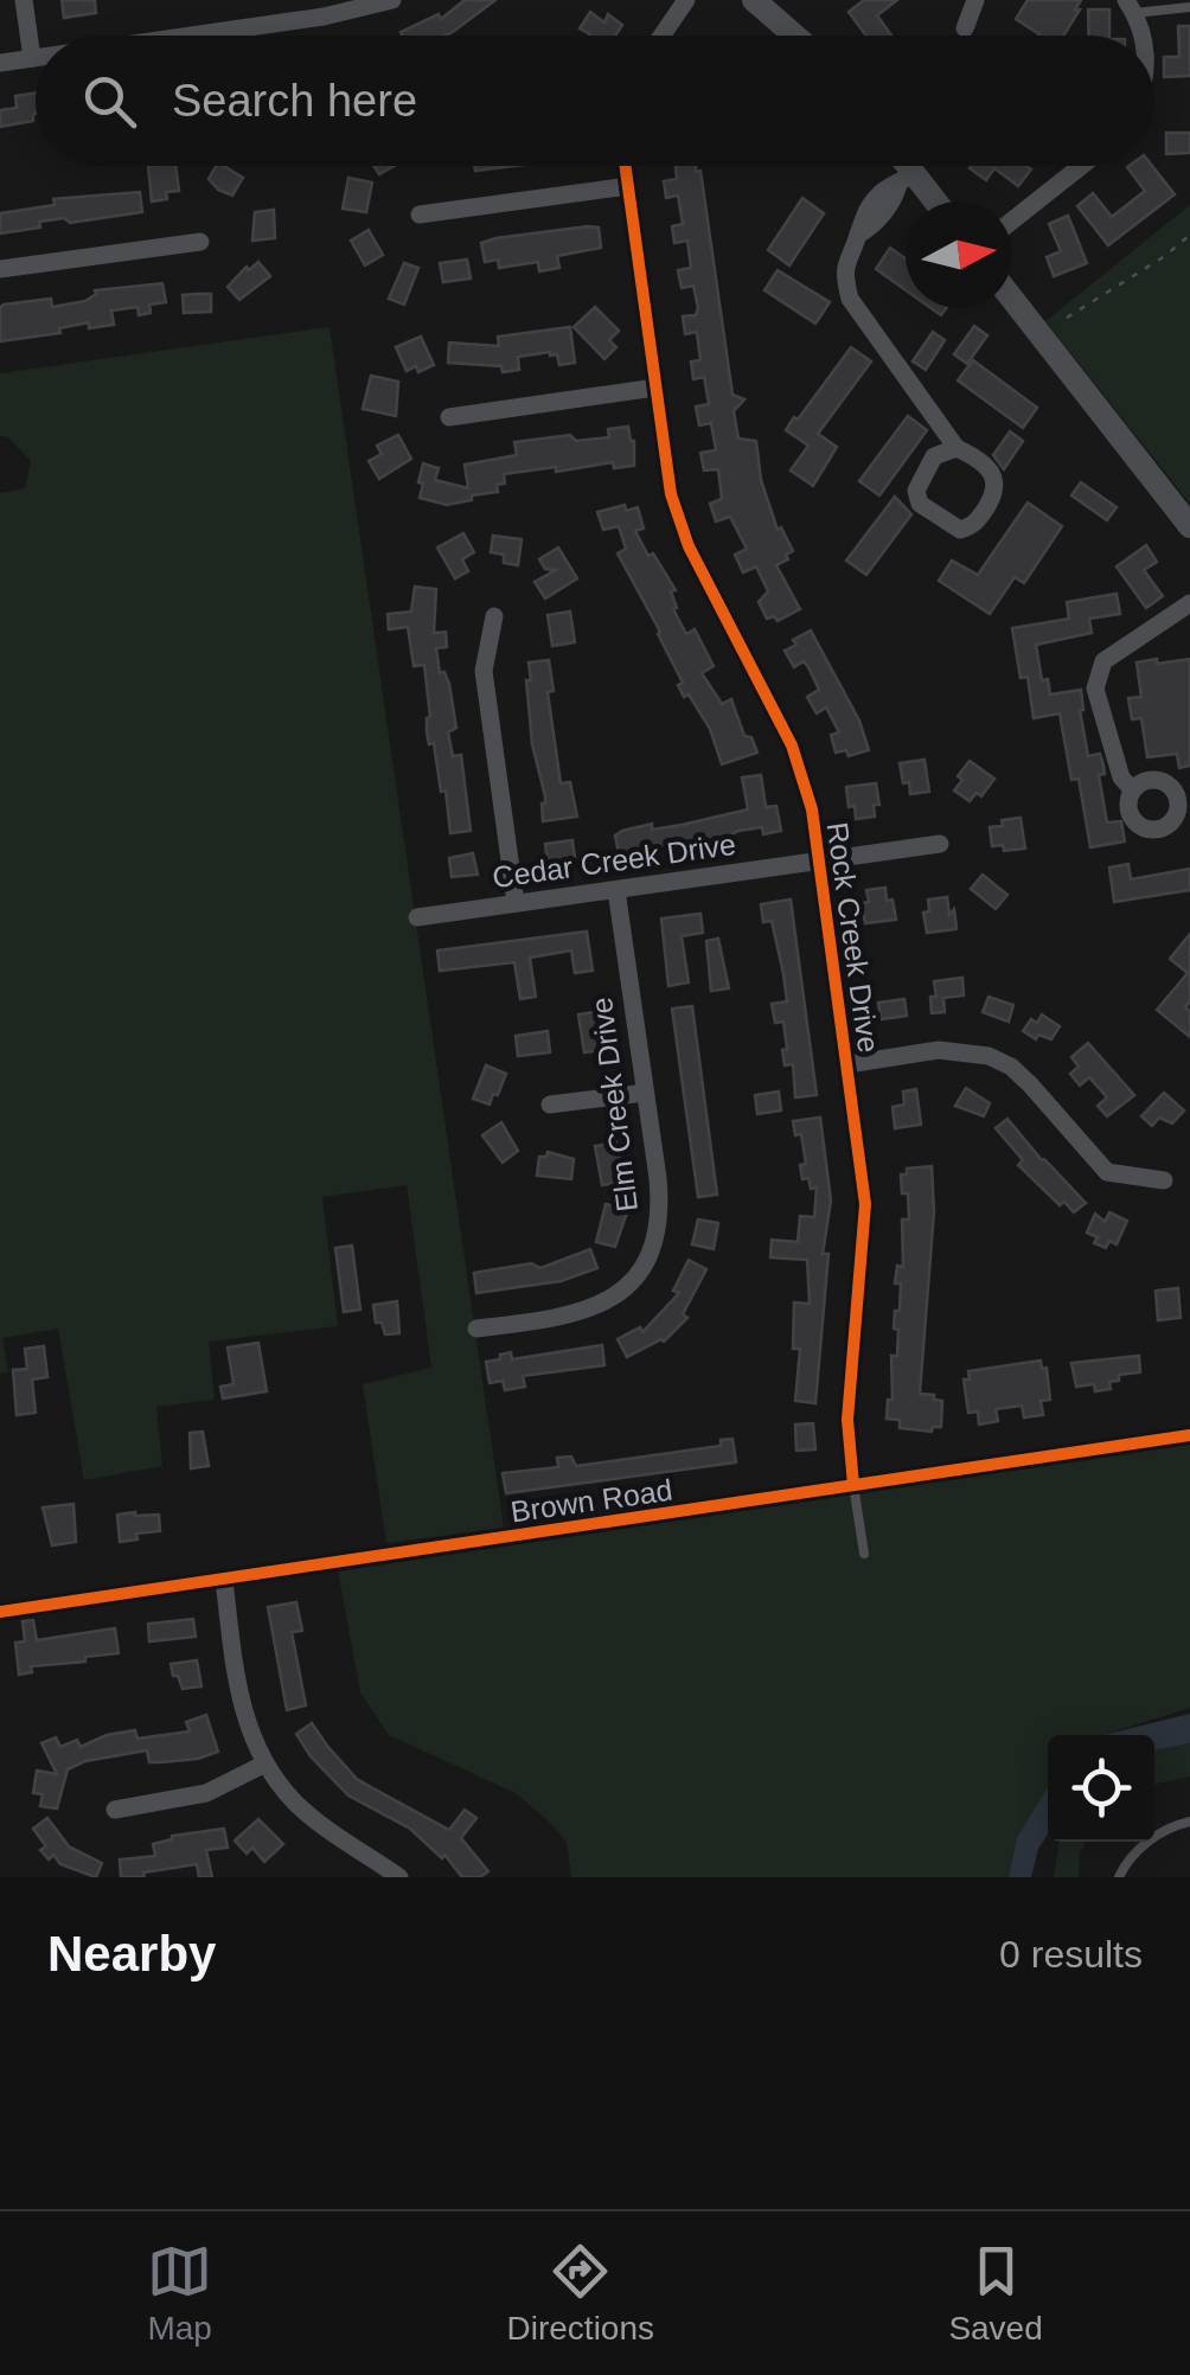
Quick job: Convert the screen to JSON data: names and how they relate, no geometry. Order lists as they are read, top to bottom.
{
  "streets": {
    "street": [
      "Cedar Creek Drive",
      "Rock Creek Drive",
      "Elm Creek Drive",
      "Brown Road"
    ]
  },
  "crossings": [
    ["Cedar Creek Drive", "Rock Creek Drive"],
    ["Cedar Creek Drive", "Elm Creek Drive"],
    ["Rock Creek Drive", "Brown Road"]
  ],
  "north": "right",
  "page": {
    "search": "Search here",
    "heading": ["Nearby", "0 results"],
    "nav": ["Map", "Directions", "Saved"]
  }
}
